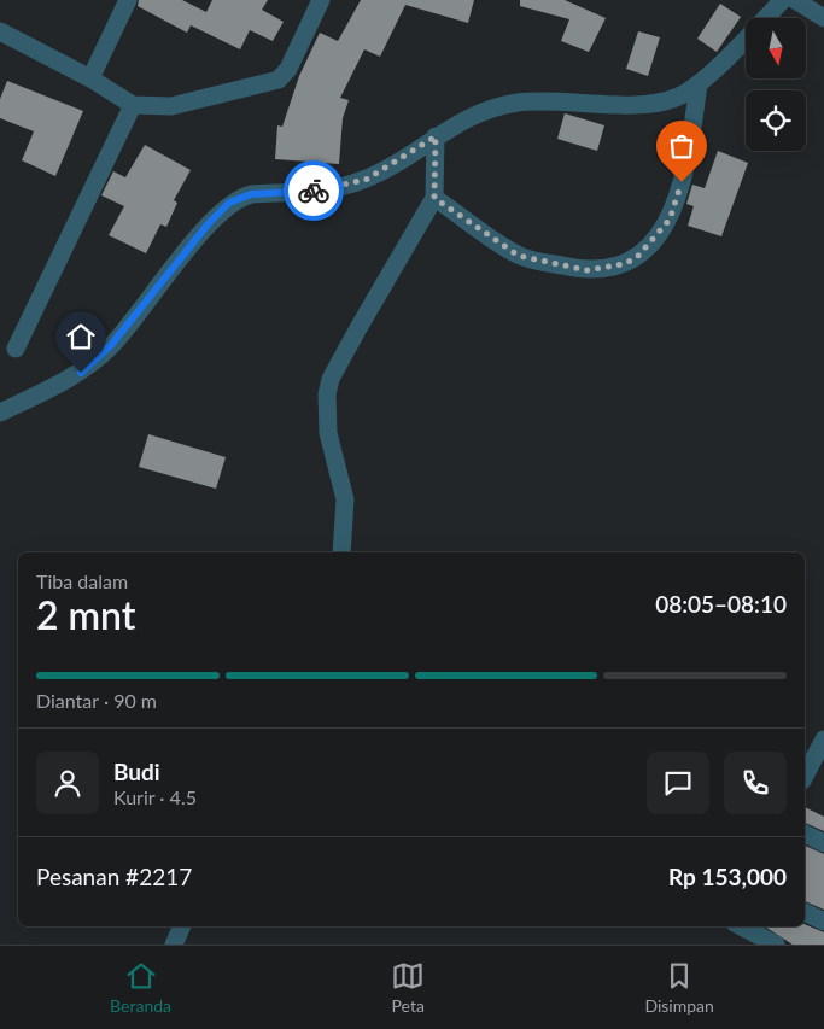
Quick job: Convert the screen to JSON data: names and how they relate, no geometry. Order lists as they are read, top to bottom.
{
  "north": "bottom",
  "page": {
    "heading": ["2 mnt", "Tiba dalam", "08:05–08:10"],
    "panel": [
      "Budi",
      "Kurir · 4.5",
      "Pesanan #2217",
      "Rp 153,000"
    ],
    "bar": "Diantar · 90 m",
    "tabs": ["Beranda", "Peta", "Disimpan"]
  }
}
